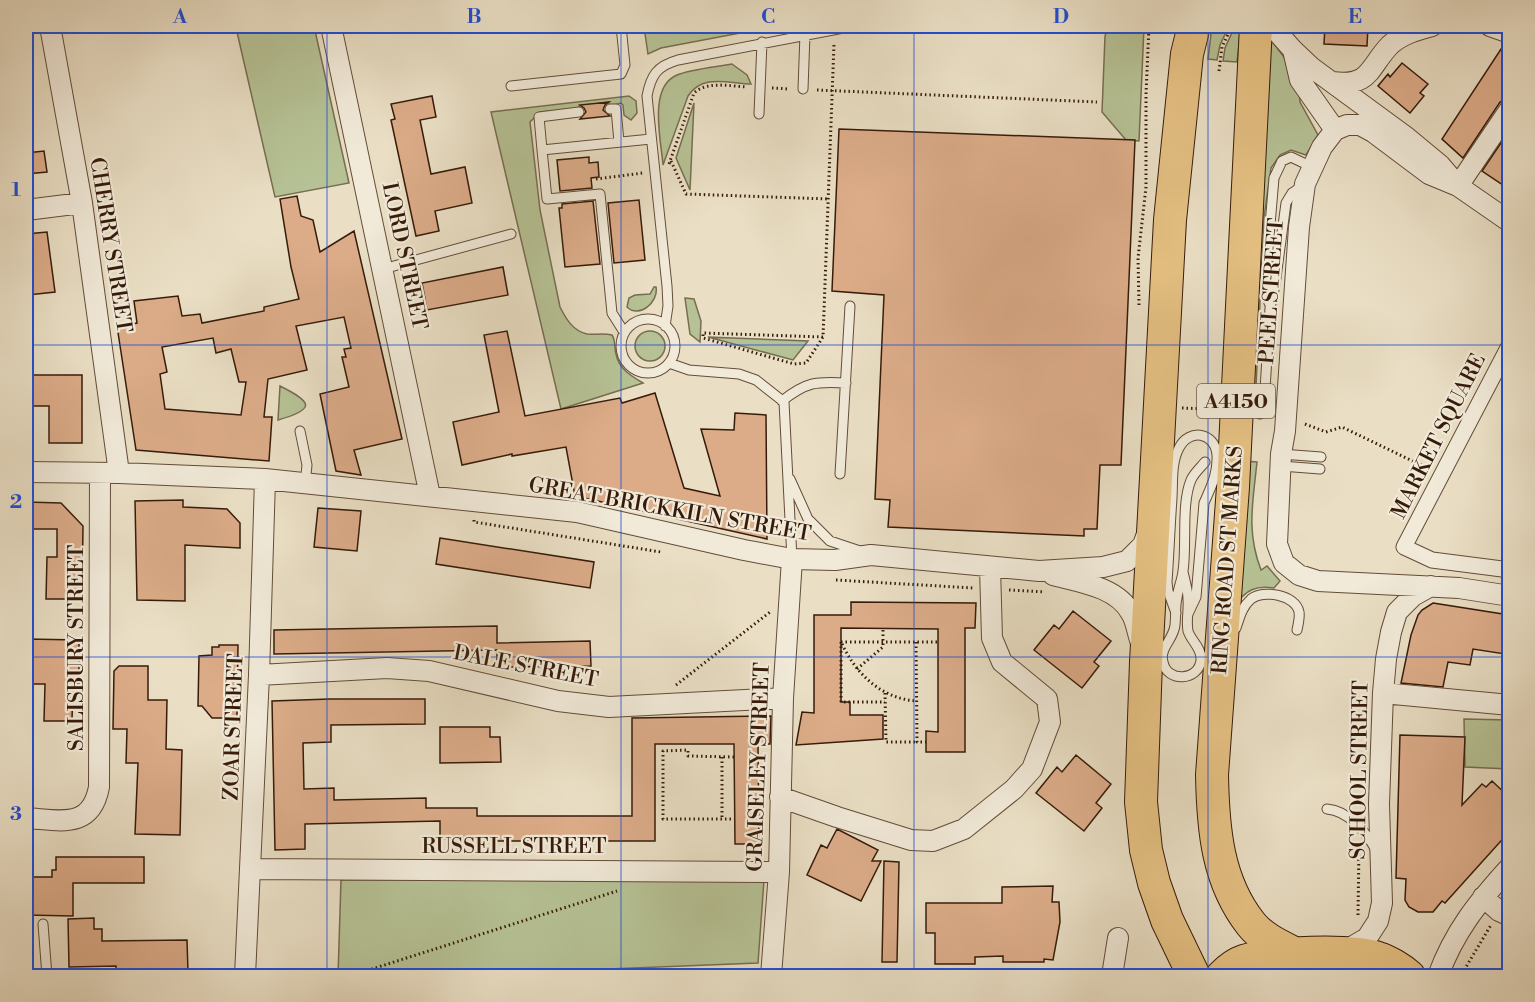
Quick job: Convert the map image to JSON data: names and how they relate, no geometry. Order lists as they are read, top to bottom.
{
  "streets": {
    "highway": ["A4150", "RING ROAD ST MARKS"],
    "street": [
      "CHERRY STREET",
      "LORD STREET",
      "PEEL STREET",
      "MARKET SQUARE",
      "GREAT BRICKKILN STREET",
      "SALISBURY STREET",
      "DALE STREET",
      "ZOAR STREET",
      "GRAISELEY STREET",
      "SCHOOL STREET",
      "RUSSELL STREET"
    ]
  },
  "crossings": [
    ["CHERRY STREET", "GREAT BRICKKILN STREET"],
    ["CHERRY STREET", "SALISBURY STREET"],
    ["LORD STREET", "GREAT BRICKKILN STREET"],
    ["PEEL STREET", "SCHOOL STREET"],
    ["A4150", "RING ROAD ST MARKS"],
    ["A4150", "SCHOOL STREET"],
    ["GREAT BRICKKILN STREET", "SALISBURY STREET"],
    ["GREAT BRICKKILN STREET", "ZOAR STREET"],
    ["GREAT BRICKKILN STREET", "GRAISELEY STREET"],
    ["DALE STREET", "ZOAR STREET"],
    ["DALE STREET", "GRAISELEY STREET"],
    ["ZOAR STREET", "RUSSELL STREET"],
    ["GRAISELEY STREET", "RUSSELL STREET"]
  ],
  "grid": {
    "columns": [
      "A",
      "B",
      "C",
      "D",
      "E"
    ],
    "rows": ["1", "2", "3"]
  }
}
